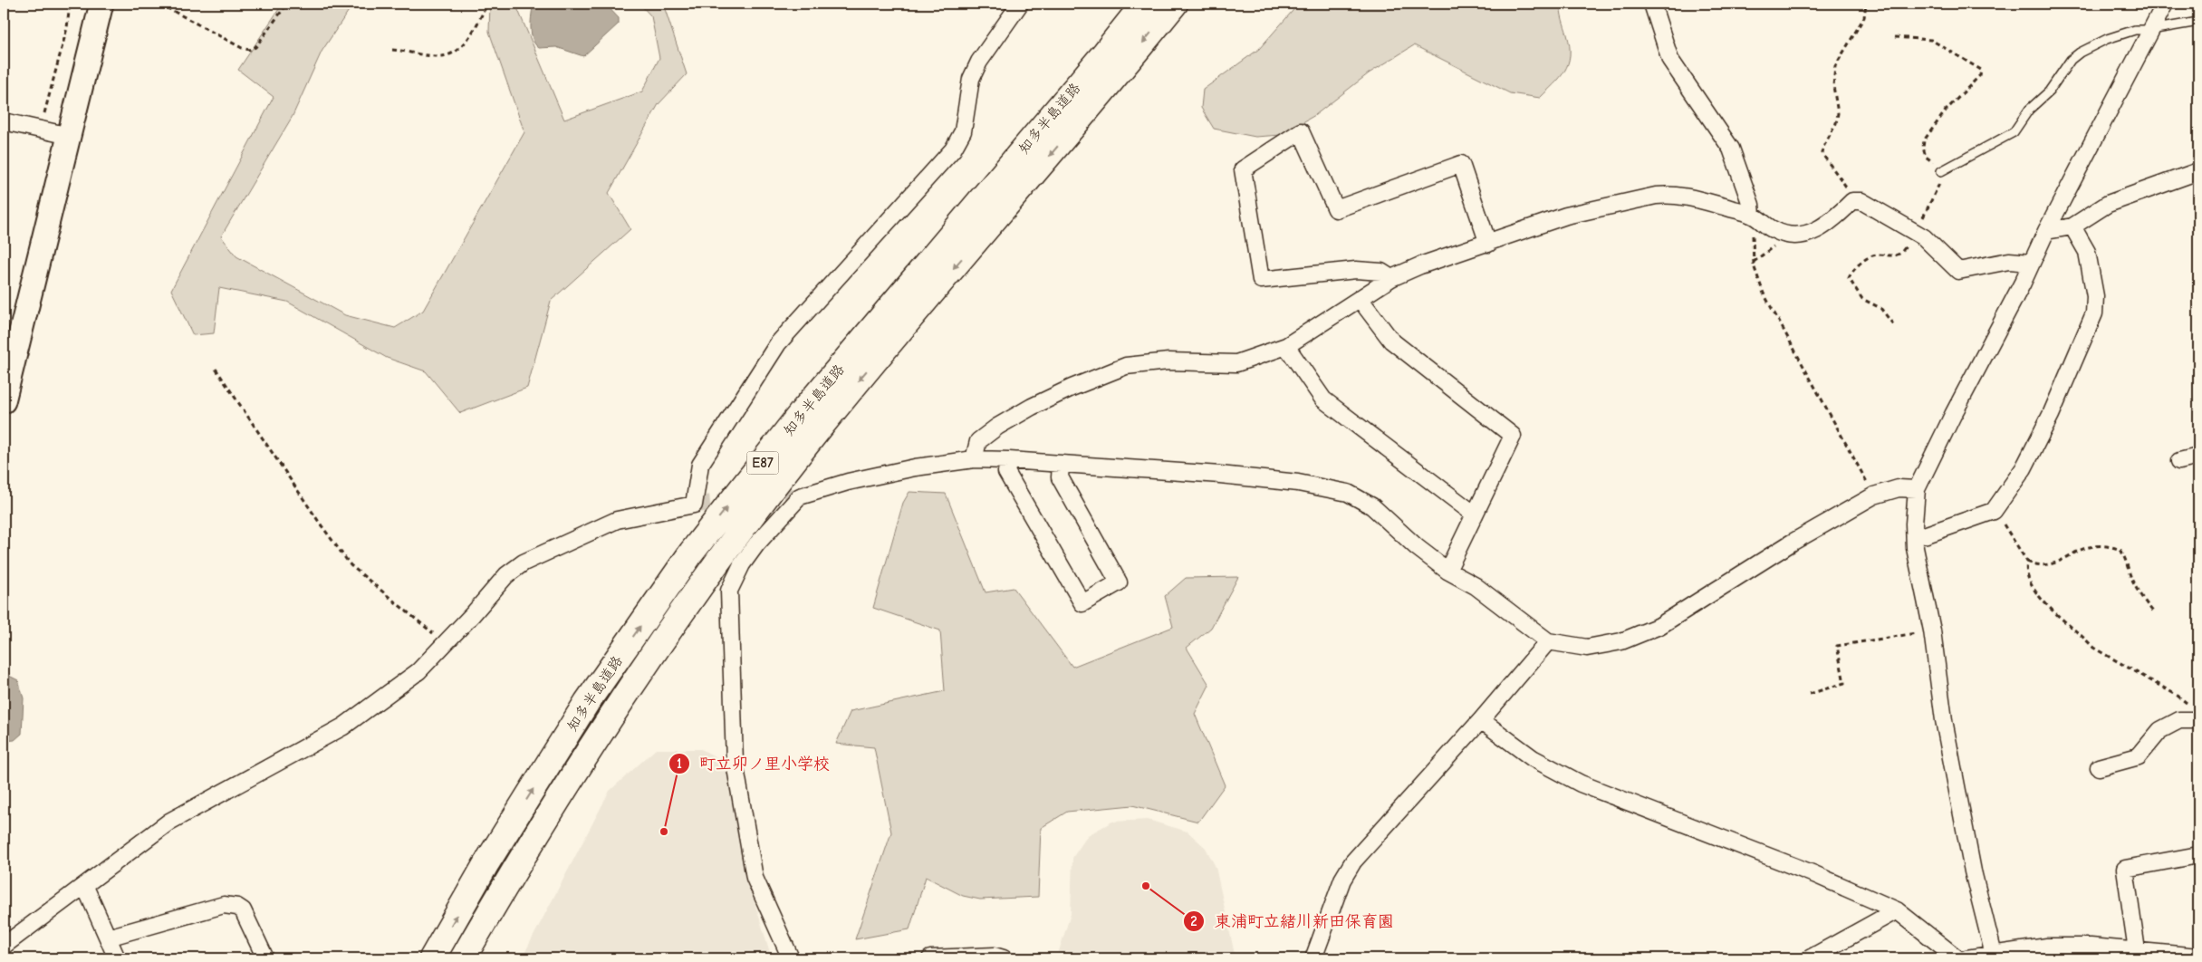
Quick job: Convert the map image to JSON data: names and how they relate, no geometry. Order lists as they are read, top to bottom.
{
  "streets": {
    "highway": ["知多半島道路", "E87"]
  },
  "places": ["町立卯ノ里小学校", "東浦町立緒川新田保育園"]
}
